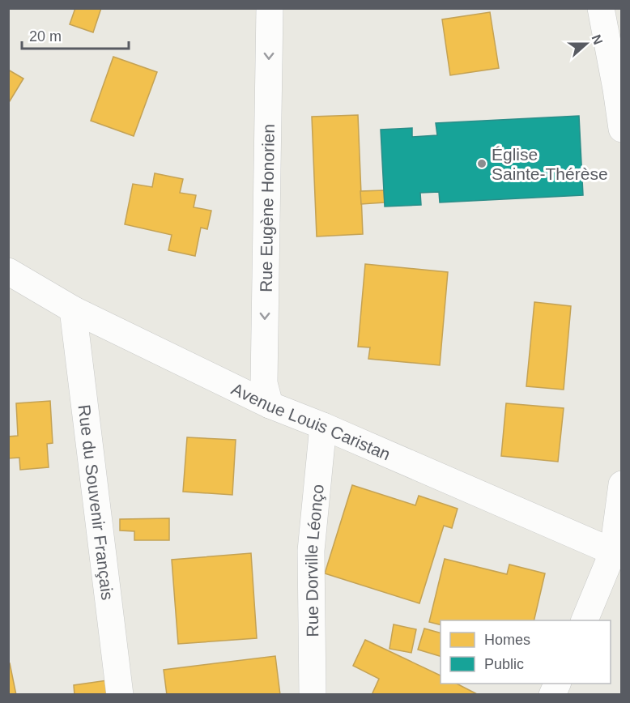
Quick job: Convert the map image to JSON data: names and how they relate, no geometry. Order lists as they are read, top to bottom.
{
  "streets": {
    "street": [
      "Rue Eugène Honorien",
      "Avenue Louis Caristan",
      "Rue du Souvenir Français",
      "Rue Dorville Léonço"
    ]
  },
  "crossings": [
    ["Rue Eugène Honorien", "Avenue Louis Caristan"],
    ["Avenue Louis Caristan", "Rue du Souvenir Français"],
    ["Avenue Louis Caristan", "Rue Dorville Léonço"]
  ],
  "one_way": ["Rue Eugène Honorien"],
  "places": ["Église Sainte-Thérèse"],
  "legend": ["Homes", "Public"],
  "scale_bar": "20 m",
  "north": "right"
}
